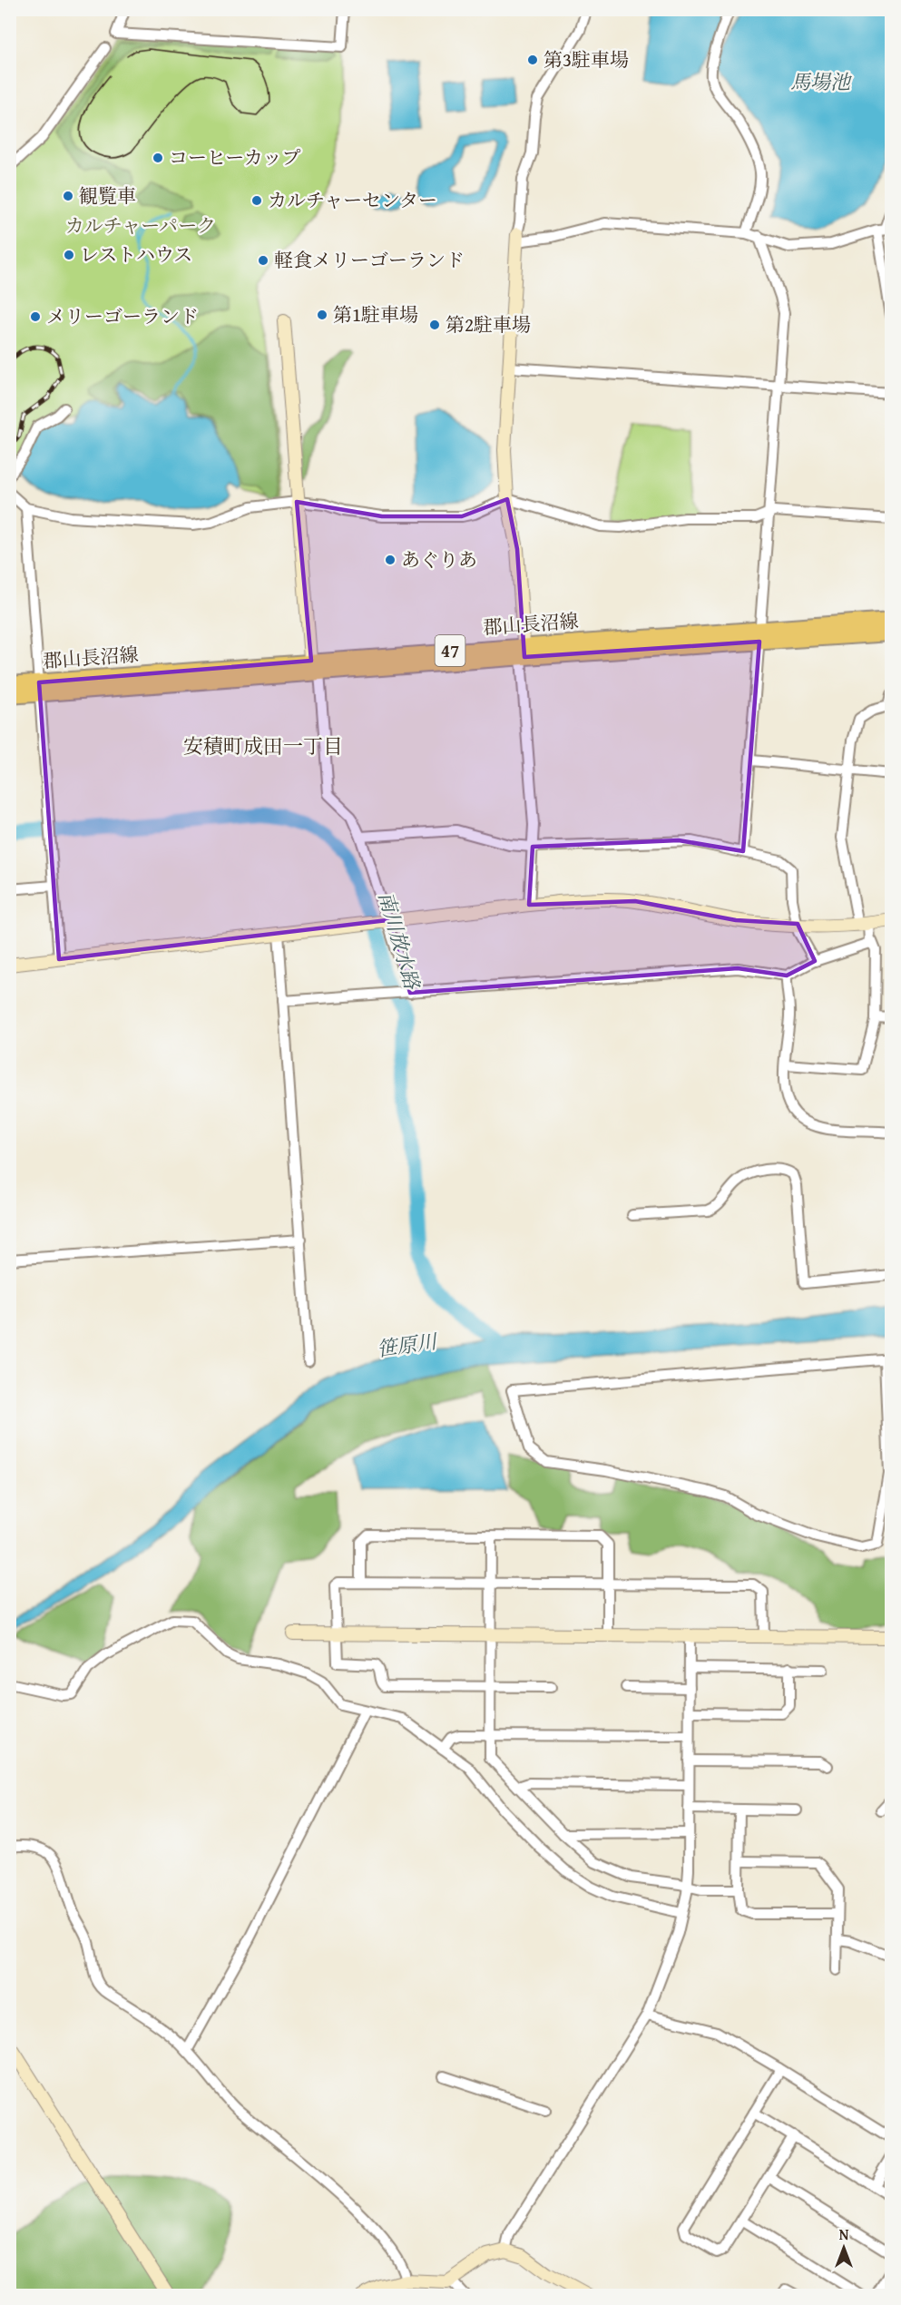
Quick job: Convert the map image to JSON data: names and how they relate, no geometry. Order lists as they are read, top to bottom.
{
  "streets": {
    "main road": ["郡山長沼線", "47"]
  },
  "districts": ["安積町成田一丁目"],
  "water": ["馬場池", "南川放水路", "笹原川"],
  "parks": ["カルチャーパーク"],
  "places": [
    "第3駐車場",
    "コーヒーカップ",
    "観覧車",
    "カルチャーセンター",
    "レストハウス",
    "軽食メリーゴーランド",
    "第1駐車場",
    "メリーゴーランド",
    "第2駐車場",
    "あぐりあ"
  ],
  "north": "top"
}
